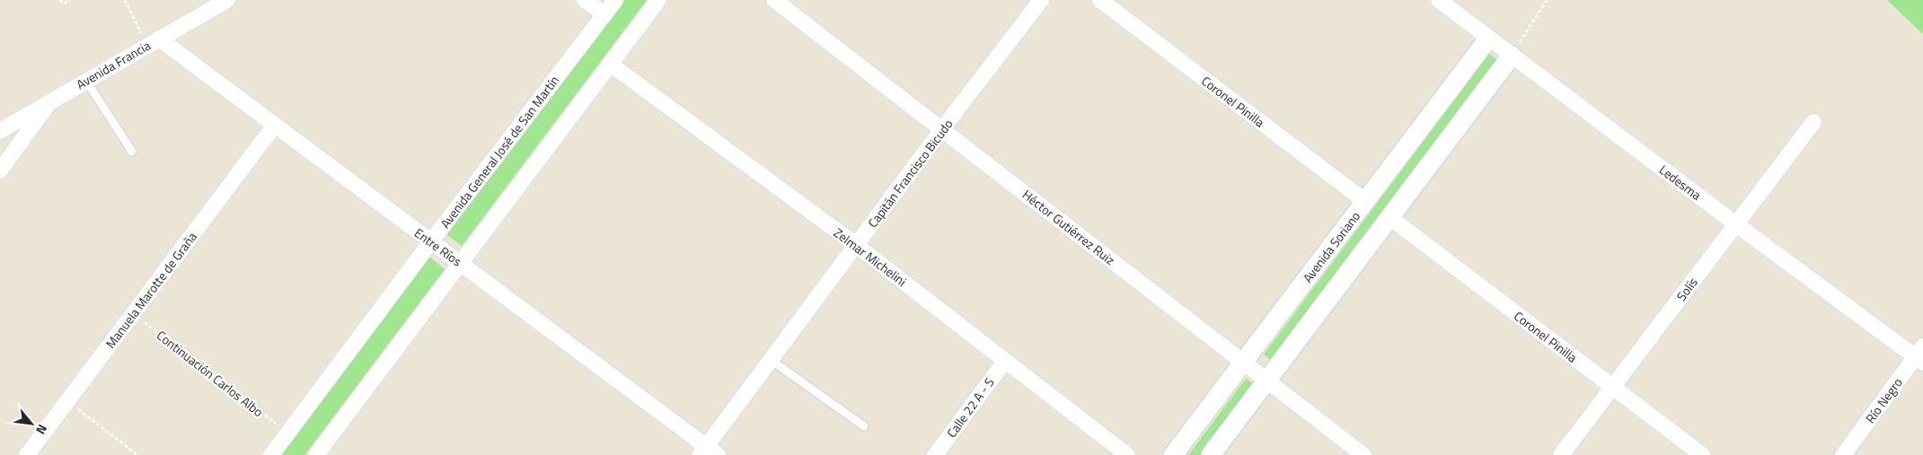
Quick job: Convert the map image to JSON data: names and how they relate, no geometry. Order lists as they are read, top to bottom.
{
  "streets": {
    "street": [
      "Avenida Francia",
      "Coronel Pinilla",
      "Avenida General José de San Martín",
      "Capitán Francisco Bicudo",
      "Ledesma",
      "Héctor Gutiérrez Ruiz",
      "Entre Ríos",
      "Avenida Soriano",
      "Zelmar Michelini",
      "Solís",
      "Manuela Marotte de Graña",
      "Río Negro",
      "Calle 22 A - S"
    ],
    "path": ["Continuación Carlos Albo"]
  },
  "crossings": [
    ["Avenida Francia", "Entre Ríos"],
    ["Coronel Pinilla", "Avenida Soriano"],
    ["Coronel Pinilla", "Solís"],
    ["Avenida General José de San Martín", "Entre Ríos"],
    ["Avenida General José de San Martín", "Continuación Carlos Albo"],
    ["Capitán Francisco Bicudo", "Héctor Gutiérrez Ruiz"],
    ["Capitán Francisco Bicudo", "Entre Ríos"],
    ["Capitán Francisco Bicudo", "Zelmar Michelini"],
    ["Ledesma", "Avenida Soriano"],
    ["Ledesma", "Solís"],
    ["Ledesma", "Río Negro"],
    ["Héctor Gutiérrez Ruiz", "Avenida Soriano"],
    ["Entre Ríos", "Manuela Marotte de Graña"],
    ["Zelmar Michelini", "Calle 22 A - S"],
    ["Manuela Marotte de Graña", "Continuación Carlos Albo"]
  ],
  "north": "bottom right"
}
